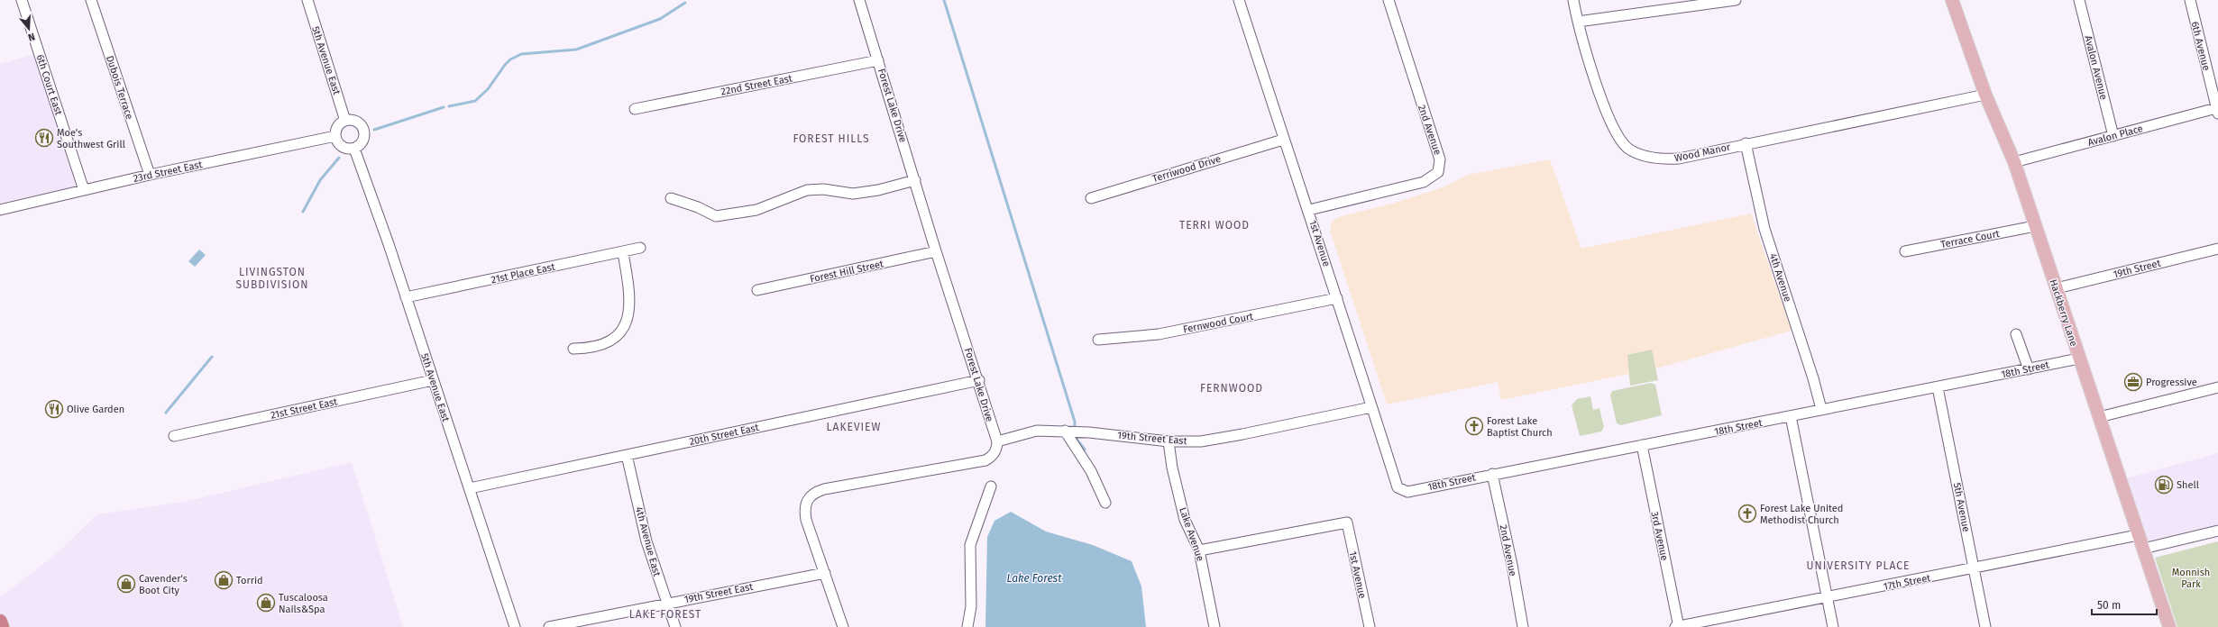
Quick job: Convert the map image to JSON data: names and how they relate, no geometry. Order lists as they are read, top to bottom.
{
  "streets": {
    "main road": ["Hackberry Lane"],
    "street": [
      "6th Avenue",
      "5th Avenue East",
      "Avalon Avenue",
      "6th Court East",
      "22nd Street East",
      "Dubois Terrace",
      "Forest Lake Drive",
      "2nd Avenue",
      "Avalon Place",
      "Wood Manor",
      "Terriwood Drive",
      "23rd Street East",
      "Terrace Court",
      "1st Avenue",
      "19th Street",
      "Forest Hill Street",
      "21st Place East",
      "4th Avenue",
      "Fernwood Court",
      "18th Street",
      "21st Street East",
      "20th Street East",
      "19th Street East",
      "5th Avenue",
      "Lake Avenue",
      "3rd Avenue",
      "4th Avenue East",
      "17th Street"
    ]
  },
  "crossings": [
    ["6th Avenue", "Avalon Place"],
    ["5th Avenue East", "23rd Street East"],
    ["5th Avenue East", "21st Place East"],
    ["5th Avenue East", "21st Street East"],
    ["5th Avenue East", "20th Street East"],
    ["Avalon Avenue", "Avalon Place"],
    ["6th Court East", "23rd Street East"],
    ["22nd Street East", "Forest Lake Drive"],
    ["Dubois Terrace", "23rd Street East"],
    ["Forest Lake Drive", "Forest Hill Street"],
    ["Forest Lake Drive", "20th Street East"],
    ["Forest Lake Drive", "19th Street East"],
    ["2nd Avenue", "1st Avenue"],
    ["2nd Avenue", "18th Street"],
    ["Avalon Place", "Hackberry Lane"],
    ["Wood Manor", "4th Avenue"],
    ["Wood Manor", "Hackberry Lane"],
    ["Terriwood Drive", "1st Avenue"],
    ["Terrace Court", "Hackberry Lane"],
    ["1st Avenue", "Fernwood Court"],
    ["1st Avenue", "18th Street"],
    ["1st Avenue", "19th Street East"],
    ["1st Avenue", "Lake Avenue"],
    ["19th Street", "Hackberry Lane"],
    ["4th Avenue", "18th Street"],
    ["Hackberry Lane", "18th Street"],
    ["Hackberry Lane", "17th Street"],
    ["18th Street", "5th Avenue"],
    ["18th Street", "3rd Avenue"],
    ["20th Street East", "4th Avenue East"],
    ["19th Street East", "Lake Avenue"],
    ["19th Street East", "4th Avenue East"],
    ["5th Avenue", "17th Street"],
    ["3rd Avenue", "17th Street"]
  ],
  "districts": [
    "FOREST HILLS",
    "TERRI WOOD",
    "LIVINGSTON SUBDIVISION",
    "FERNWOOD",
    "LAKEVIEW",
    "UNIVERSITY PLACE",
    "LAKE FOREST"
  ],
  "water": ["Lake Forest"],
  "parks": ["Monnish Park"],
  "places": {
    "restaurant": ["Moe's Southwest Grill", "Olive Garden"],
    "office": ["Progressive"],
    "church": ["Forest Lake Baptist Church", "Forest Lake United Methodist Church"],
    "fuel station": ["Shell"],
    "shop": ["Torrid", "Cavender's Boot City", "Tuscaloosa Nails&Spa"]
  },
  "scale_bar": "50 m",
  "north": "bottom"
}
